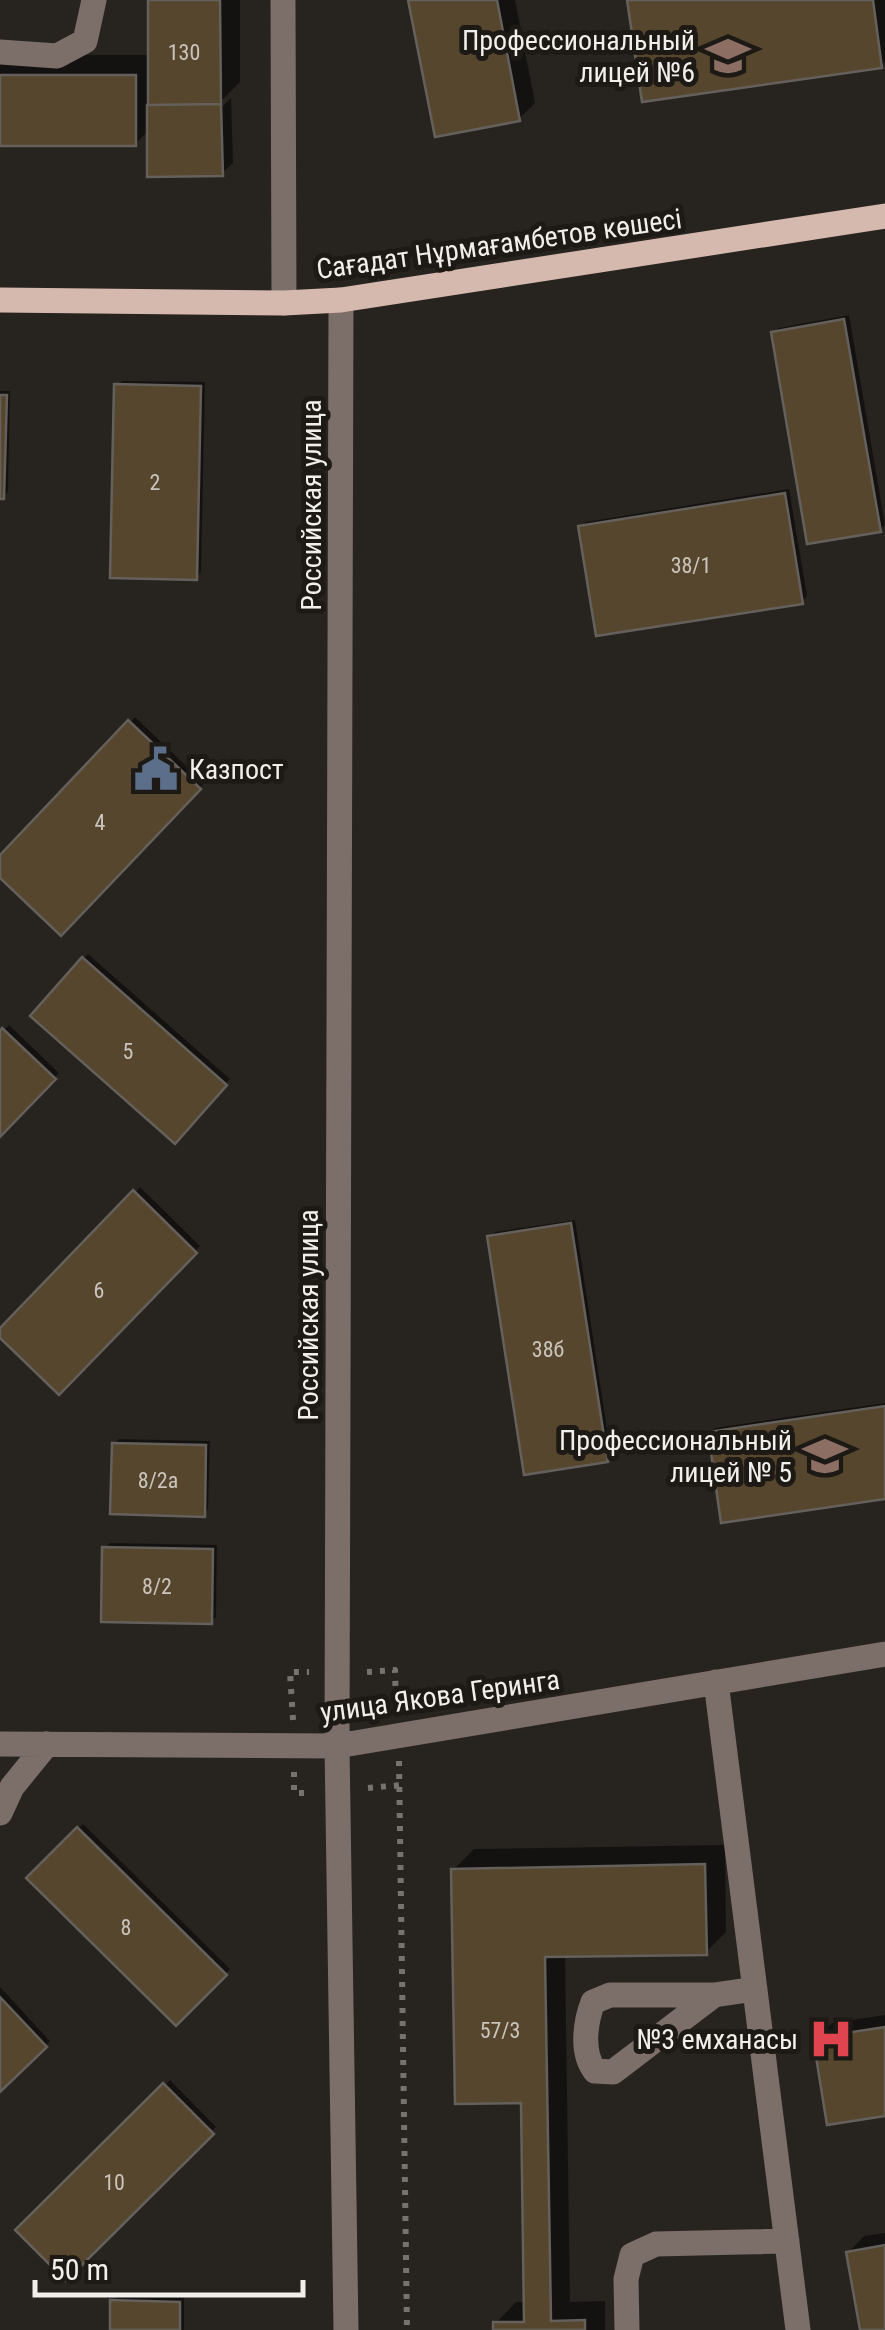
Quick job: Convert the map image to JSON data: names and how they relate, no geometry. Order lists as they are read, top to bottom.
{
  "streets": {
    "main road": ["Сағадат Нұрмағамбетов көшесі"],
    "street": ["Российская улица", "улица Якова Геринга"]
  },
  "crossings": [
    ["Сағадат Нұрмағамбетов көшесі", "Российская улица"],
    ["Российская улица", "улица Якова Геринга"]
  ],
  "places": {
    "school or university": ["Профессиональный лицей №6", "Профессиональный лицей № 5"],
    "public building": ["Казпост"],
    "hospital": ["№3 емханасы"]
  },
  "house_numbers": [
    "130",
    "2",
    "38/1",
    "4",
    "5",
    "6",
    "38б",
    "8/2а",
    "8/2",
    "8",
    "57/3",
    "10"
  ],
  "scale_bar": "50 m"
}
